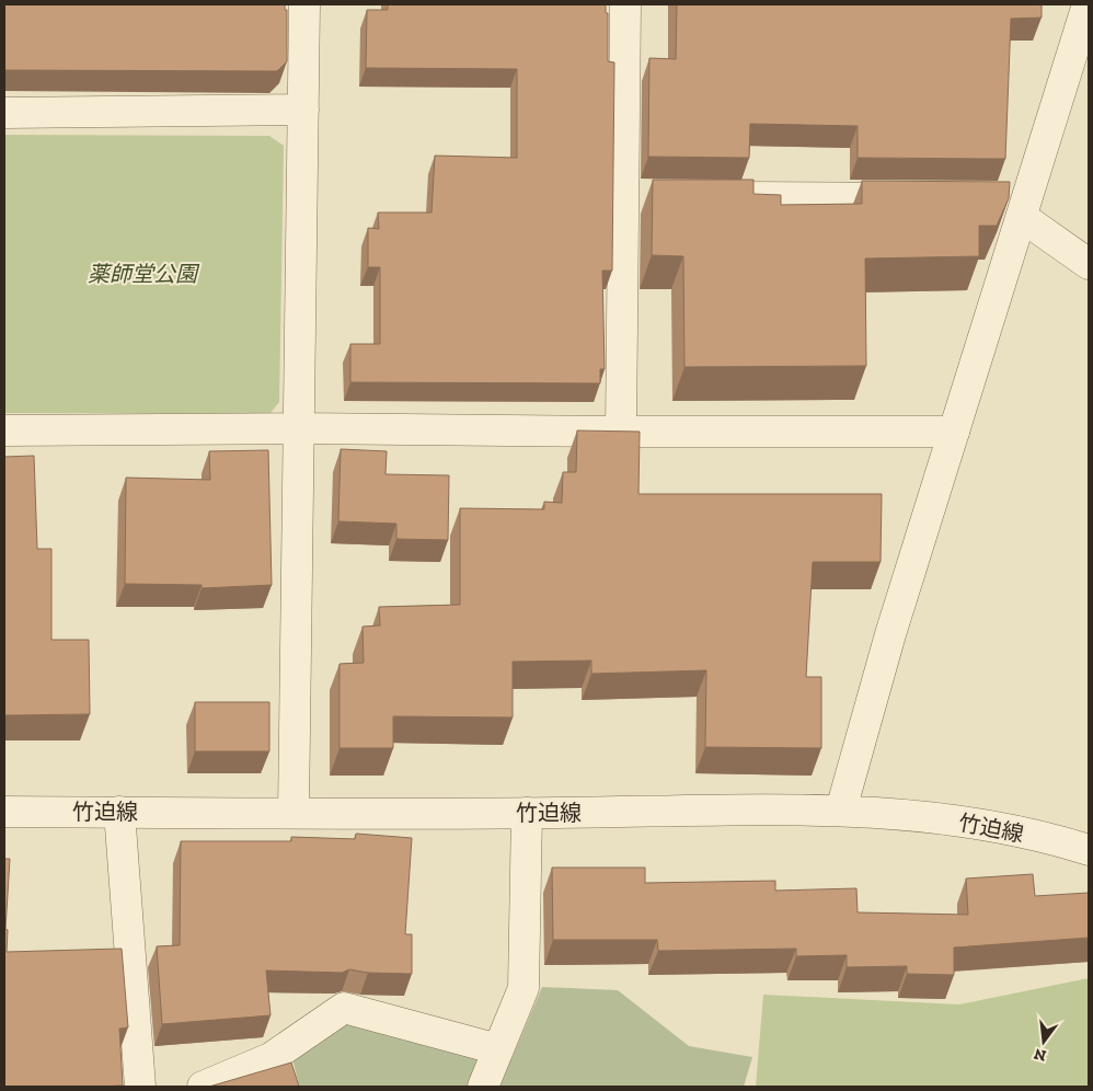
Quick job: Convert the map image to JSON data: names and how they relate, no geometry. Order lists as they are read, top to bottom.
{
  "streets": {
    "street": ["竹迫線"]
  },
  "parks": ["薬師堂公園"],
  "north": "bottom"
}
